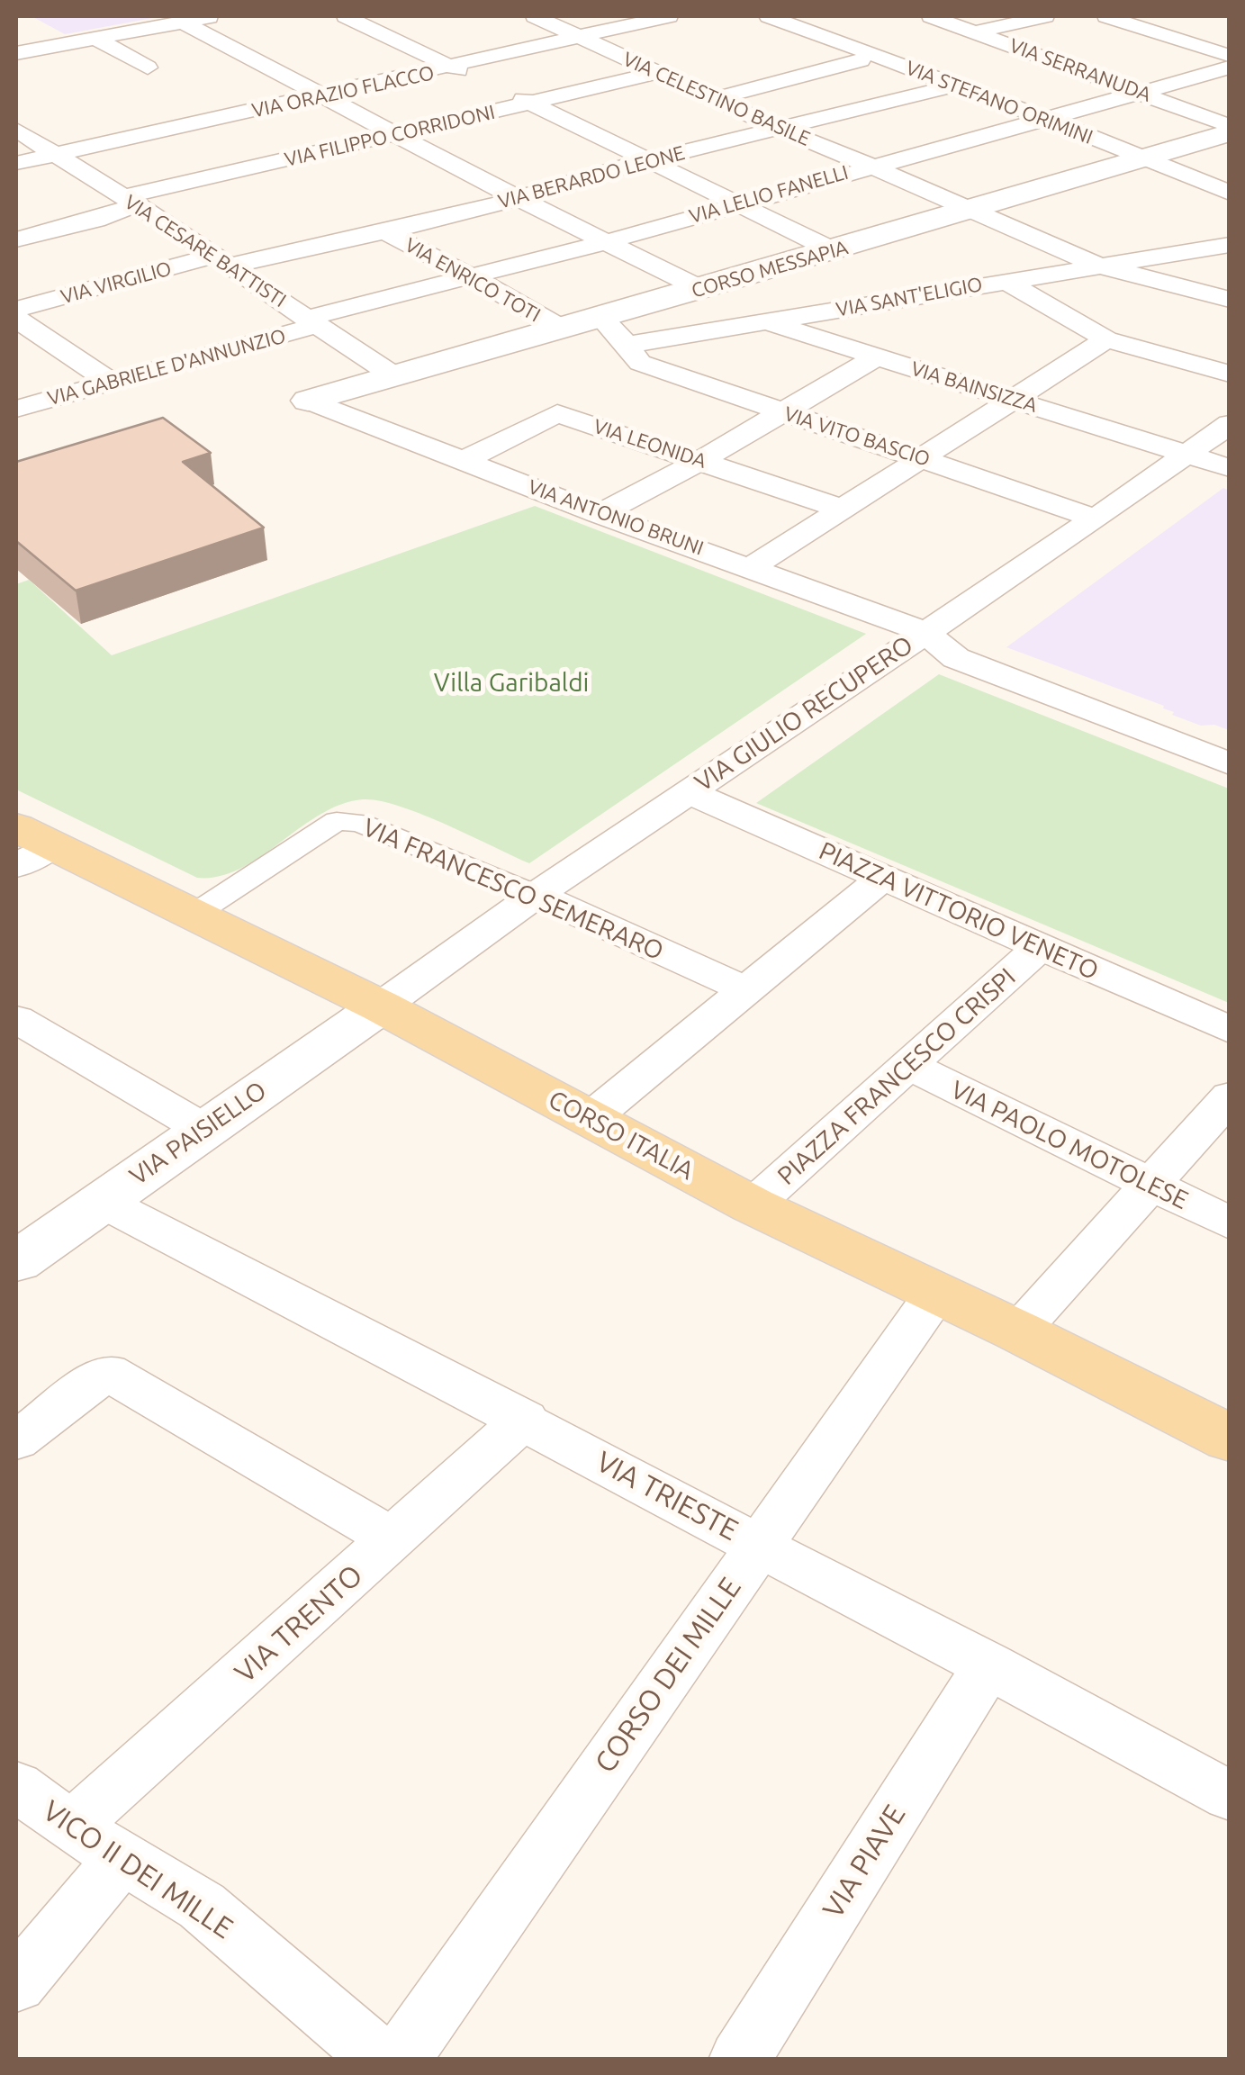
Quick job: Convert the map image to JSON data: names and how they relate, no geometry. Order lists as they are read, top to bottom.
{
  "streets": {
    "main road": ["CORSO ITALIA"],
    "street": [
      "VIA SERRANUDA",
      "VIA ORAZIO FLACCO",
      "VIA CELESTINO BASILE",
      "VIA STEFANO ORIMINI",
      "VIA FILIPPO CORRIDONI",
      "VIA BERARDO LEONE",
      "VIA LELIO FANELLI",
      "VIA CESARE BATTISTI",
      "CORSO MESSAPIA",
      "VIA ENRICO TOTI",
      "VIA VIRGILIO",
      "VIA SANT'ELIGIO",
      "VIA GABRIELE D'ANNUNZIO",
      "VIA BAINSIZZA",
      "VIA VITO BASCIO",
      "VIA LEONIDA",
      "VIA ANTONIO BRUNI",
      "VIA GIULIO RECUPERO",
      "VIA FRANCESCO SEMERARO",
      "PIAZZA VITTORIO VENETO",
      "PIAZZA FRANCESCO CRISPI",
      "VIA PAISIELLO",
      "VIA PAOLO MOTOLESE",
      "VIA TRIESTE",
      "VIA TRENTO",
      "CORSO DEI MILLE",
      "VIA PIAVE",
      "VICO II DEI MILLE"
    ]
  },
  "crossings": [
    ["VIA SERRANUDA", "VIA LELIO FANELLI"],
    ["VIA SERRANUDA", "CORSO MESSAPIA"],
    ["VIA ORAZIO FLACCO", "VIA CELESTINO BASILE"],
    ["VIA ORAZIO FLACCO", "VIA CESARE BATTISTI"],
    ["VIA CELESTINO BASILE", "VIA FILIPPO CORRIDONI"],
    ["VIA CELESTINO BASILE", "VIA BERARDO LEONE"],
    ["VIA CELESTINO BASILE", "VIA LELIO FANELLI"],
    ["VIA CELESTINO BASILE", "CORSO MESSAPIA"],
    ["VIA CELESTINO BASILE", "VIA SANT'ELIGIO"],
    ["VIA STEFANO ORIMINI", "VIA BERARDO LEONE"],
    ["VIA STEFANO ORIMINI", "VIA LELIO FANELLI"],
    ["VIA STEFANO ORIMINI", "CORSO MESSAPIA"],
    ["VIA FILIPPO CORRIDONI", "VIA CESARE BATTISTI"],
    ["VIA BERARDO LEONE", "VIA CESARE BATTISTI"],
    ["VIA BERARDO LEONE", "VIA ENRICO TOTI"],
    ["VIA BERARDO LEONE", "VIA VIRGILIO"],
    ["VIA LELIO FANELLI", "VIA CESARE BATTISTI"],
    ["VIA LELIO FANELLI", "VIA ENRICO TOTI"],
    ["VIA LELIO FANELLI", "VIA GABRIELE D'ANNUNZIO"],
    ["VIA CESARE BATTISTI", "CORSO MESSAPIA"],
    ["VIA CESARE BATTISTI", "VIA VIRGILIO"],
    ["VIA CESARE BATTISTI", "VIA GABRIELE D'ANNUNZIO"],
    ["CORSO MESSAPIA", "VIA ENRICO TOTI"],
    ["CORSO MESSAPIA", "VIA ANTONIO BRUNI"],
    ["VIA SANT'ELIGIO", "VIA BAINSIZZA"],
    ["VIA SANT'ELIGIO", "VIA VITO BASCIO"],
    ["VIA BAINSIZZA", "VIA GIULIO RECUPERO"],
    ["VIA VITO BASCIO", "VIA GIULIO RECUPERO"],
    ["VIA LEONIDA", "VIA ANTONIO BRUNI"],
    ["VIA ANTONIO BRUNI", "VIA GIULIO RECUPERO"],
    ["VIA GIULIO RECUPERO", "VIA FRANCESCO SEMERARO"],
    ["VIA GIULIO RECUPERO", "PIAZZA VITTORIO VENETO"],
    ["VIA GIULIO RECUPERO", "VIA PAISIELLO"],
    ["VIA GIULIO RECUPERO", "CORSO ITALIA"],
    ["VIA FRANCESCO SEMERARO", "CORSO ITALIA"],
    ["PIAZZA VITTORIO VENETO", "PIAZZA FRANCESCO CRISPI"],
    ["PIAZZA FRANCESCO CRISPI", "CORSO ITALIA"],
    ["PIAZZA FRANCESCO CRISPI", "VIA PAOLO MOTOLESE"],
    ["VIA PAISIELLO", "CORSO ITALIA"],
    ["VIA PAISIELLO", "VIA TRIESTE"],
    ["CORSO ITALIA", "CORSO DEI MILLE"],
    ["VIA TRIESTE", "VIA TRENTO"],
    ["VIA TRIESTE", "CORSO DEI MILLE"],
    ["VIA TRIESTE", "VIA PIAVE"],
    ["VIA TRENTO", "VICO II DEI MILLE"]
  ],
  "parks": ["Villa Garibaldi"]
}
